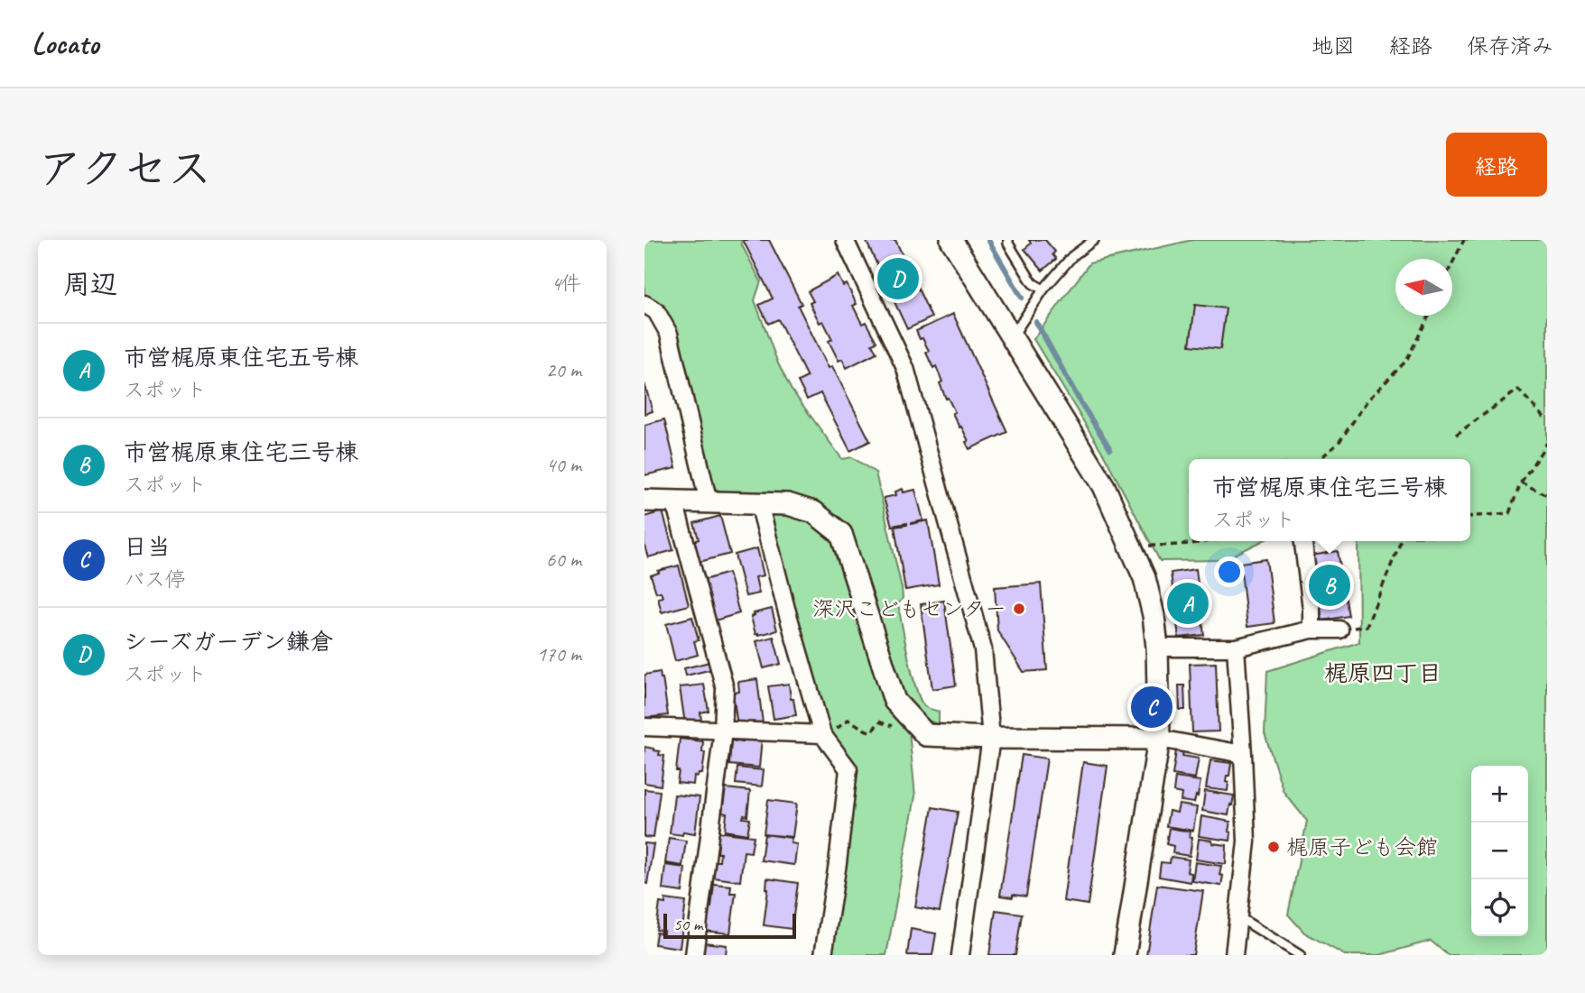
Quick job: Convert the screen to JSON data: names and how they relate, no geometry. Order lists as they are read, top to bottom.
{
  "districts": ["梶原四丁目"],
  "places": ["深沢こどもセンター", "梶原子ども会館"],
  "scale_bar": "50 m",
  "north": "left",
  "page": {
    "header": "Locato",
    "nav": ["地図", "経路", "保存済み"],
    "title": "アクセス",
    "buttons": "経路",
    "heading": ["周辺", "4件"],
    "pins": [
      "D",
      "B",
      "A",
      "C"
    ],
    "list": [
      {
        "mark": "A",
        "name": "市営梶原東住宅五号棟",
        "note": "スポット",
        "value": "20 m"
      },
      {
        "mark": "B",
        "name": "市営梶原東住宅三号棟",
        "note": "スポット",
        "value": "40 m"
      },
      {
        "mark": "C",
        "name": "日当",
        "note": "バス停",
        "value": "60 m"
      },
      {
        "mark": "D",
        "name": "シーズガーデン鎌倉",
        "note": "スポット",
        "value": "170 m"
      }
    ],
    "popup": ["市営梶原東住宅三号棟", "スポット"],
    "map_buttons": ["+", "−"],
    "scale": "50 m"
  }
}
